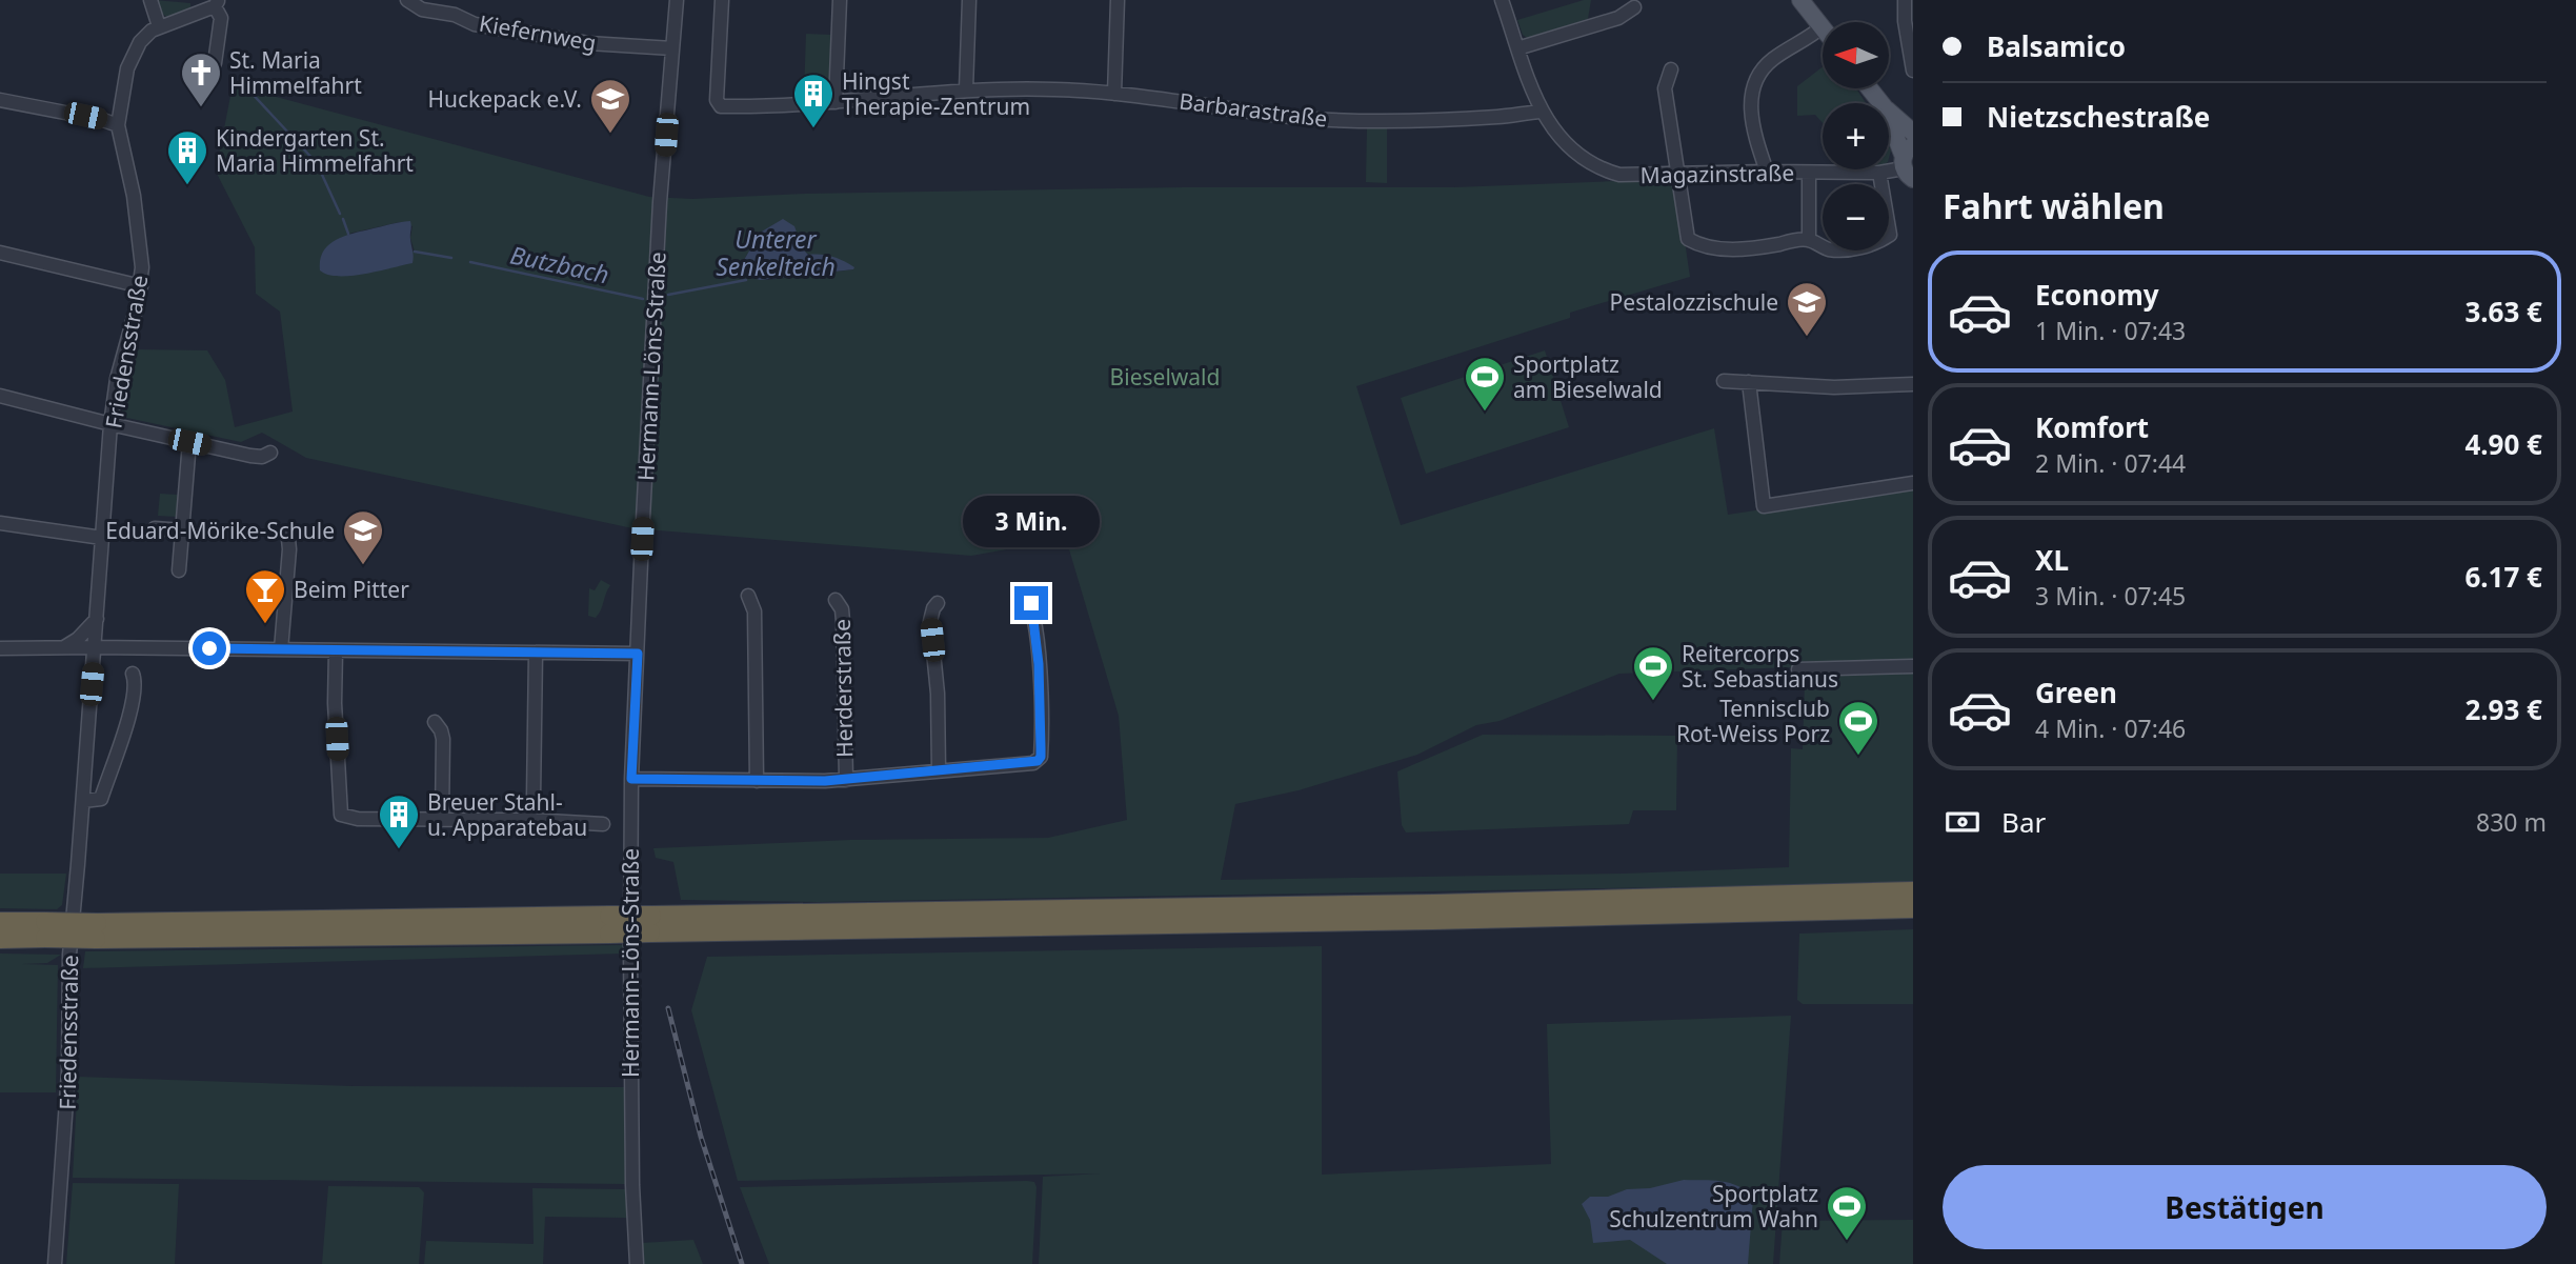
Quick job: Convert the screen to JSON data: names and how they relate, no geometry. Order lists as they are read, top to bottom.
{
  "streets": {
    "street": [
      "Kiefernweg",
      "Barbarastraße",
      "Magazinstraße",
      "Friedensstraße",
      "Hermann-Löns-Straße",
      "Herderstraße"
    ]
  },
  "crossings": [
    ["Kiefernweg", "Hermann-Löns-Straße"],
    ["Barbarastraße", "Magazinstraße"]
  ],
  "water": ["Unterer Senkelteich", "Butzbach"],
  "parks": ["Bieselwald"],
  "places": {
    "church": ["St. Maria Himmelfahrt"],
    "building": ["Hingst Therapie-Zentrum", "Kindergarten St. Maria Himmelfahrt", "Breuer Stahl- u. Apparatebau"],
    "school or university": ["Huckepack e.V.", "Pestalozzischule", "Eduard-Mörike-Schule"],
    "sports": [
      "Sportplatz am Bieselwald",
      "Reitercorps St. Sebastianus",
      "Tennisclub Rot-Weiss Porz",
      "Sportplatz Schulzentrum Wahn"
    ],
    "bar": ["Beim Pitter"]
  },
  "north": "left",
  "page": {
    "banner": ["Balsamico", "Nietzschestraße"],
    "map_buttons": ["+", "−"],
    "heading": "Fahrt wählen",
    "list": [
      {
        "name": "Economy",
        "note": "1 Min. · 07:43",
        "value": "3.63 €"
      },
      {
        "name": "Komfort",
        "note": "2 Min. · 07:44",
        "value": "4.90 €"
      },
      {
        "name": "XL",
        "note": "3 Min. · 07:45",
        "value": "6.17 €"
      },
      {
        "name": "Green",
        "note": "4 Min. · 07:46",
        "value": "2.93 €"
      }
    ],
    "bubble": "3 Min.",
    "pay": ["Bar", "830 m"],
    "buttons": "Bestätigen"
  }
}
